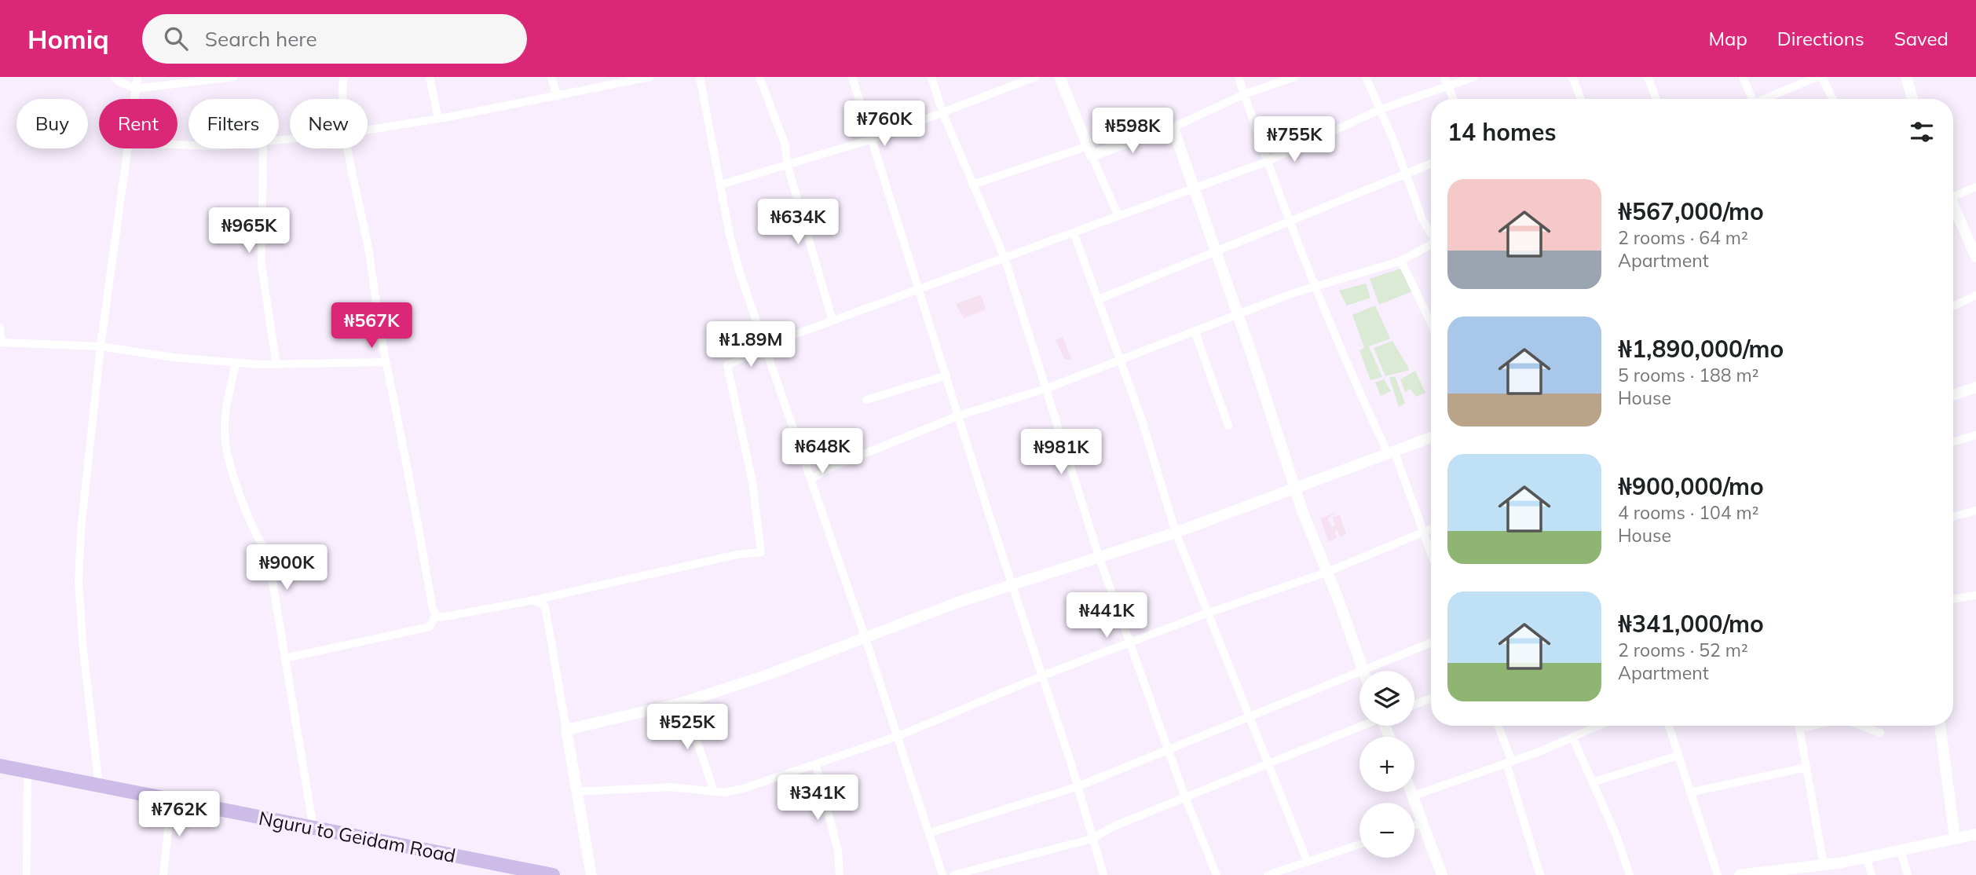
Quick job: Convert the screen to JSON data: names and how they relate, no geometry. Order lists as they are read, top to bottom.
{
  "streets": {
    "main road": ["Nguru to Geidam Road"]
  },
  "page": {
    "header": "Homiq",
    "search": "Search here",
    "nav": ["Map", "Directions", "Saved"],
    "chip": [
      "Buy",
      "Rent",
      "Filters",
      "New"
    ],
    "heading": "14 homes",
    "price": [
      "₦760K",
      "₦598K",
      "₦755K",
      "₦634K",
      "₦965K",
      "₦567K",
      "₦1.89M",
      "₦648K",
      "₦981K",
      "₦900K",
      "₦441K",
      "₦525K",
      "₦341K",
      "₦762K"
    ],
    "list": [
      {
        "name": "₦567,000/mo",
        "note": "2 rooms · 64 m² · Apartment"
      },
      {
        "name": "₦1,890,000/mo",
        "note": "5 rooms · 188 m² · House"
      },
      {
        "name": "₦900,000/mo",
        "note": "4 rooms · 104 m² · House"
      },
      {
        "name": "₦341,000/mo",
        "note": "2 rooms · 52 m² · Apartment"
      }
    ],
    "map_buttons": ["+", "−"]
  }
}
